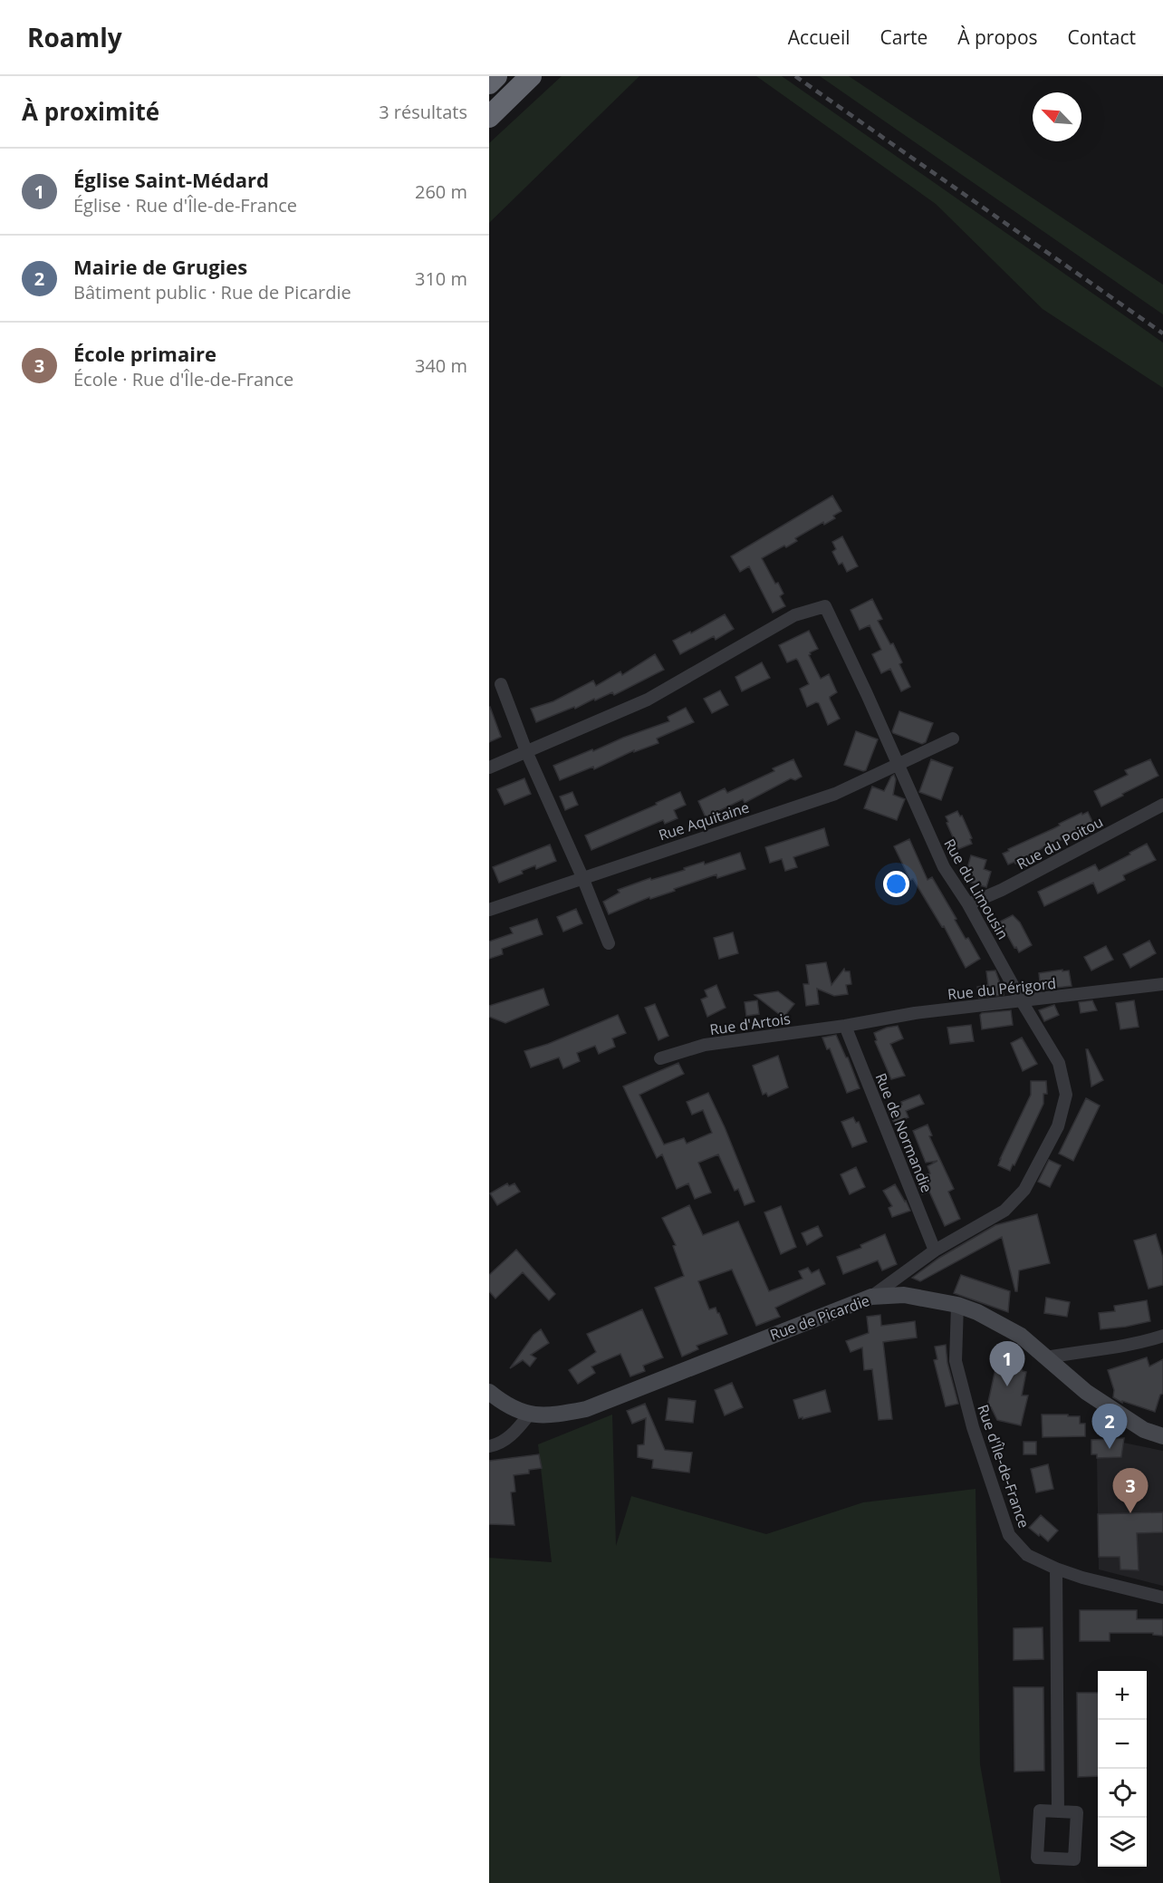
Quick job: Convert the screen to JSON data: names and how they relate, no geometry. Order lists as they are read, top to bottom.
{
  "streets": {
    "street": [
      "Rue Aquitaine",
      "Rue du Poitou",
      "Rue du Limousin",
      "Rue du Périgord",
      "Rue d'Artois",
      "Rue de Normandie",
      "Rue de Picardie",
      "Rue d'Île-de-France"
    ]
  },
  "crossings": [
    ["Rue Aquitaine", "Rue du Limousin"],
    ["Rue du Poitou", "Rue du Limousin"],
    ["Rue du Limousin", "Rue du Périgord"],
    ["Rue du Limousin", "Rue de Normandie"],
    ["Rue du Limousin", "Rue de Picardie"],
    ["Rue du Périgord", "Rue d'Artois"],
    ["Rue du Périgord", "Rue de Normandie"],
    ["Rue d'Artois", "Rue de Normandie"],
    ["Rue de Picardie", "Rue d'Île-de-France"]
  ],
  "north": "top left",
  "page": {
    "header": "Roamly",
    "nav": [
      "Accueil",
      "Carte",
      "À propos",
      "Contact"
    ],
    "heading": ["À proximité", "3 résultats"],
    "list": [
      {
        "mark": "1",
        "name": "Église Saint-Médard",
        "note": "Église · Rue d'Île-de-France",
        "value": "260 m"
      },
      {
        "mark": "2",
        "name": "Mairie de Grugies",
        "note": "Bâtiment public · Rue de Picardie",
        "value": "310 m"
      },
      {
        "mark": "3",
        "name": "École primaire",
        "note": "École · Rue d'Île-de-France",
        "value": "340 m"
      }
    ],
    "pins": ["1", "2", "3"],
    "map_buttons": ["+", "−"]
  }
}
